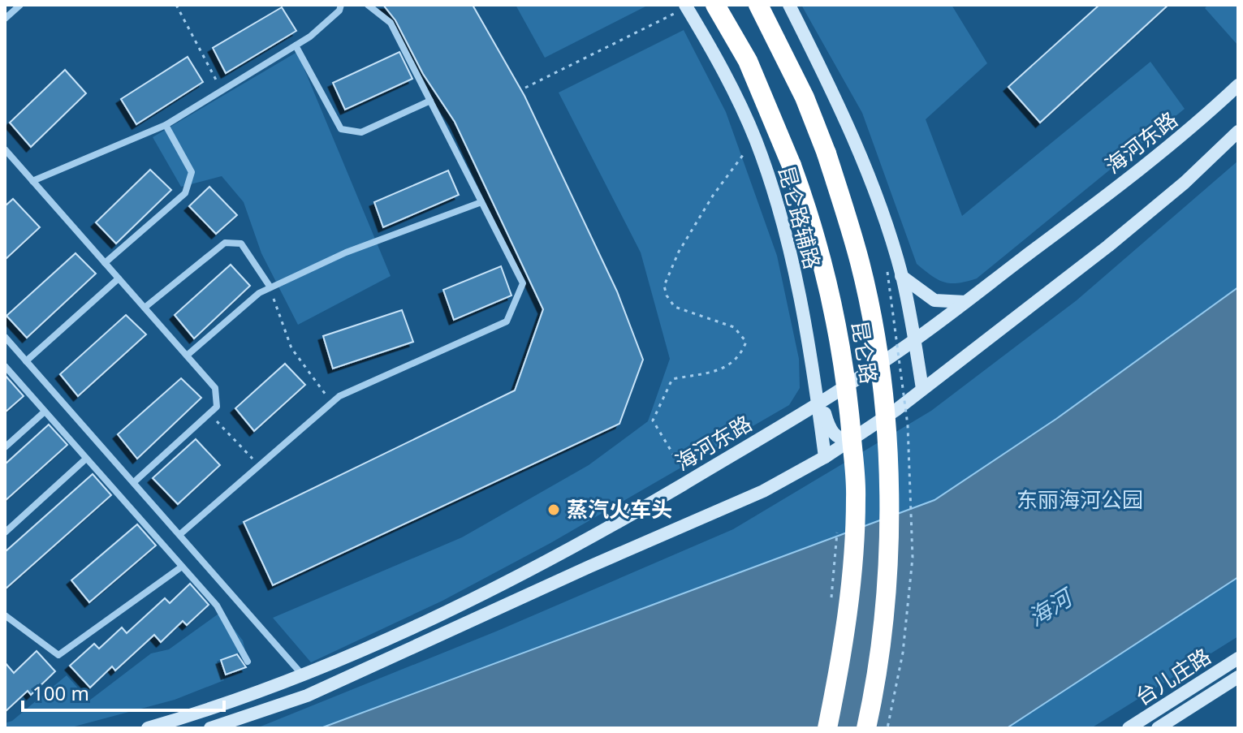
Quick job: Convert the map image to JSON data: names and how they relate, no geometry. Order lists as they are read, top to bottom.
{
  "streets": {
    "highway": ["昆仑路"],
    "main road": ["海河东路", "昆仑路辅路", "台儿庄路"]
  },
  "crossings": [
    ["海河东路", "昆仑路辅路"]
  ],
  "water": ["海河"],
  "parks": ["东丽海河公园"],
  "places": ["蒸汽火车头"],
  "scale_bar": "100 m"
}
